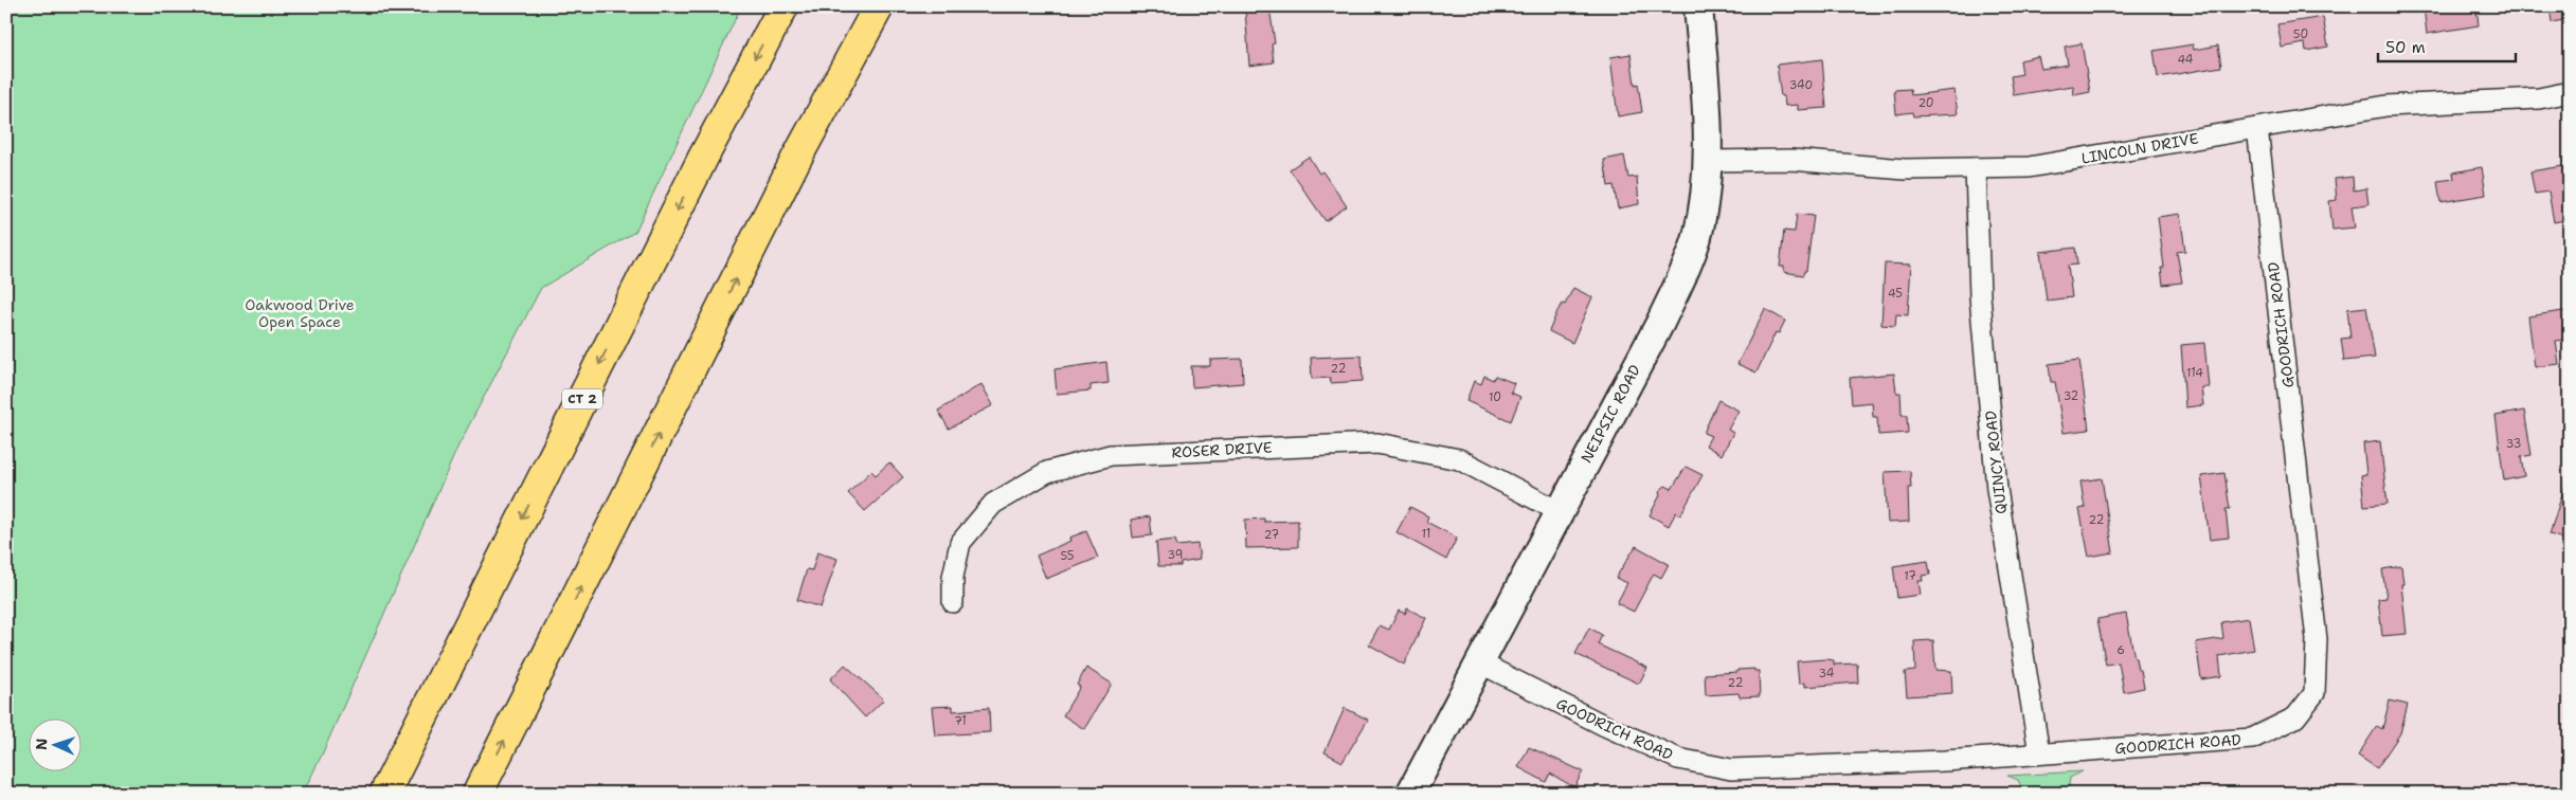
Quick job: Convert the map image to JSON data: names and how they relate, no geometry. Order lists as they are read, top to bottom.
{
  "streets": {
    "highway": ["CT 2"],
    "street": [
      "LINCOLN DRIVE",
      "GOODRICH ROAD",
      "NEIPSIC ROAD",
      "ROSER DRIVE",
      "QUINCY ROAD"
    ]
  },
  "crossings": [
    ["LINCOLN DRIVE", "GOODRICH ROAD"],
    ["LINCOLN DRIVE", "NEIPSIC ROAD"],
    ["LINCOLN DRIVE", "QUINCY ROAD"],
    ["GOODRICH ROAD", "NEIPSIC ROAD"],
    ["GOODRICH ROAD", "QUINCY ROAD"],
    ["NEIPSIC ROAD", "ROSER DRIVE"]
  ],
  "parks": ["Oakwood Drive Open Space"],
  "house_numbers": [
    "50",
    "44",
    "340",
    "20",
    "45",
    "22",
    "114",
    "32",
    "10",
    "33",
    "22",
    "11",
    "27",
    "39",
    "55",
    "17",
    "6",
    "34",
    "22",
    "71"
  ],
  "scale_bar": "50 m",
  "north": "left"
}
